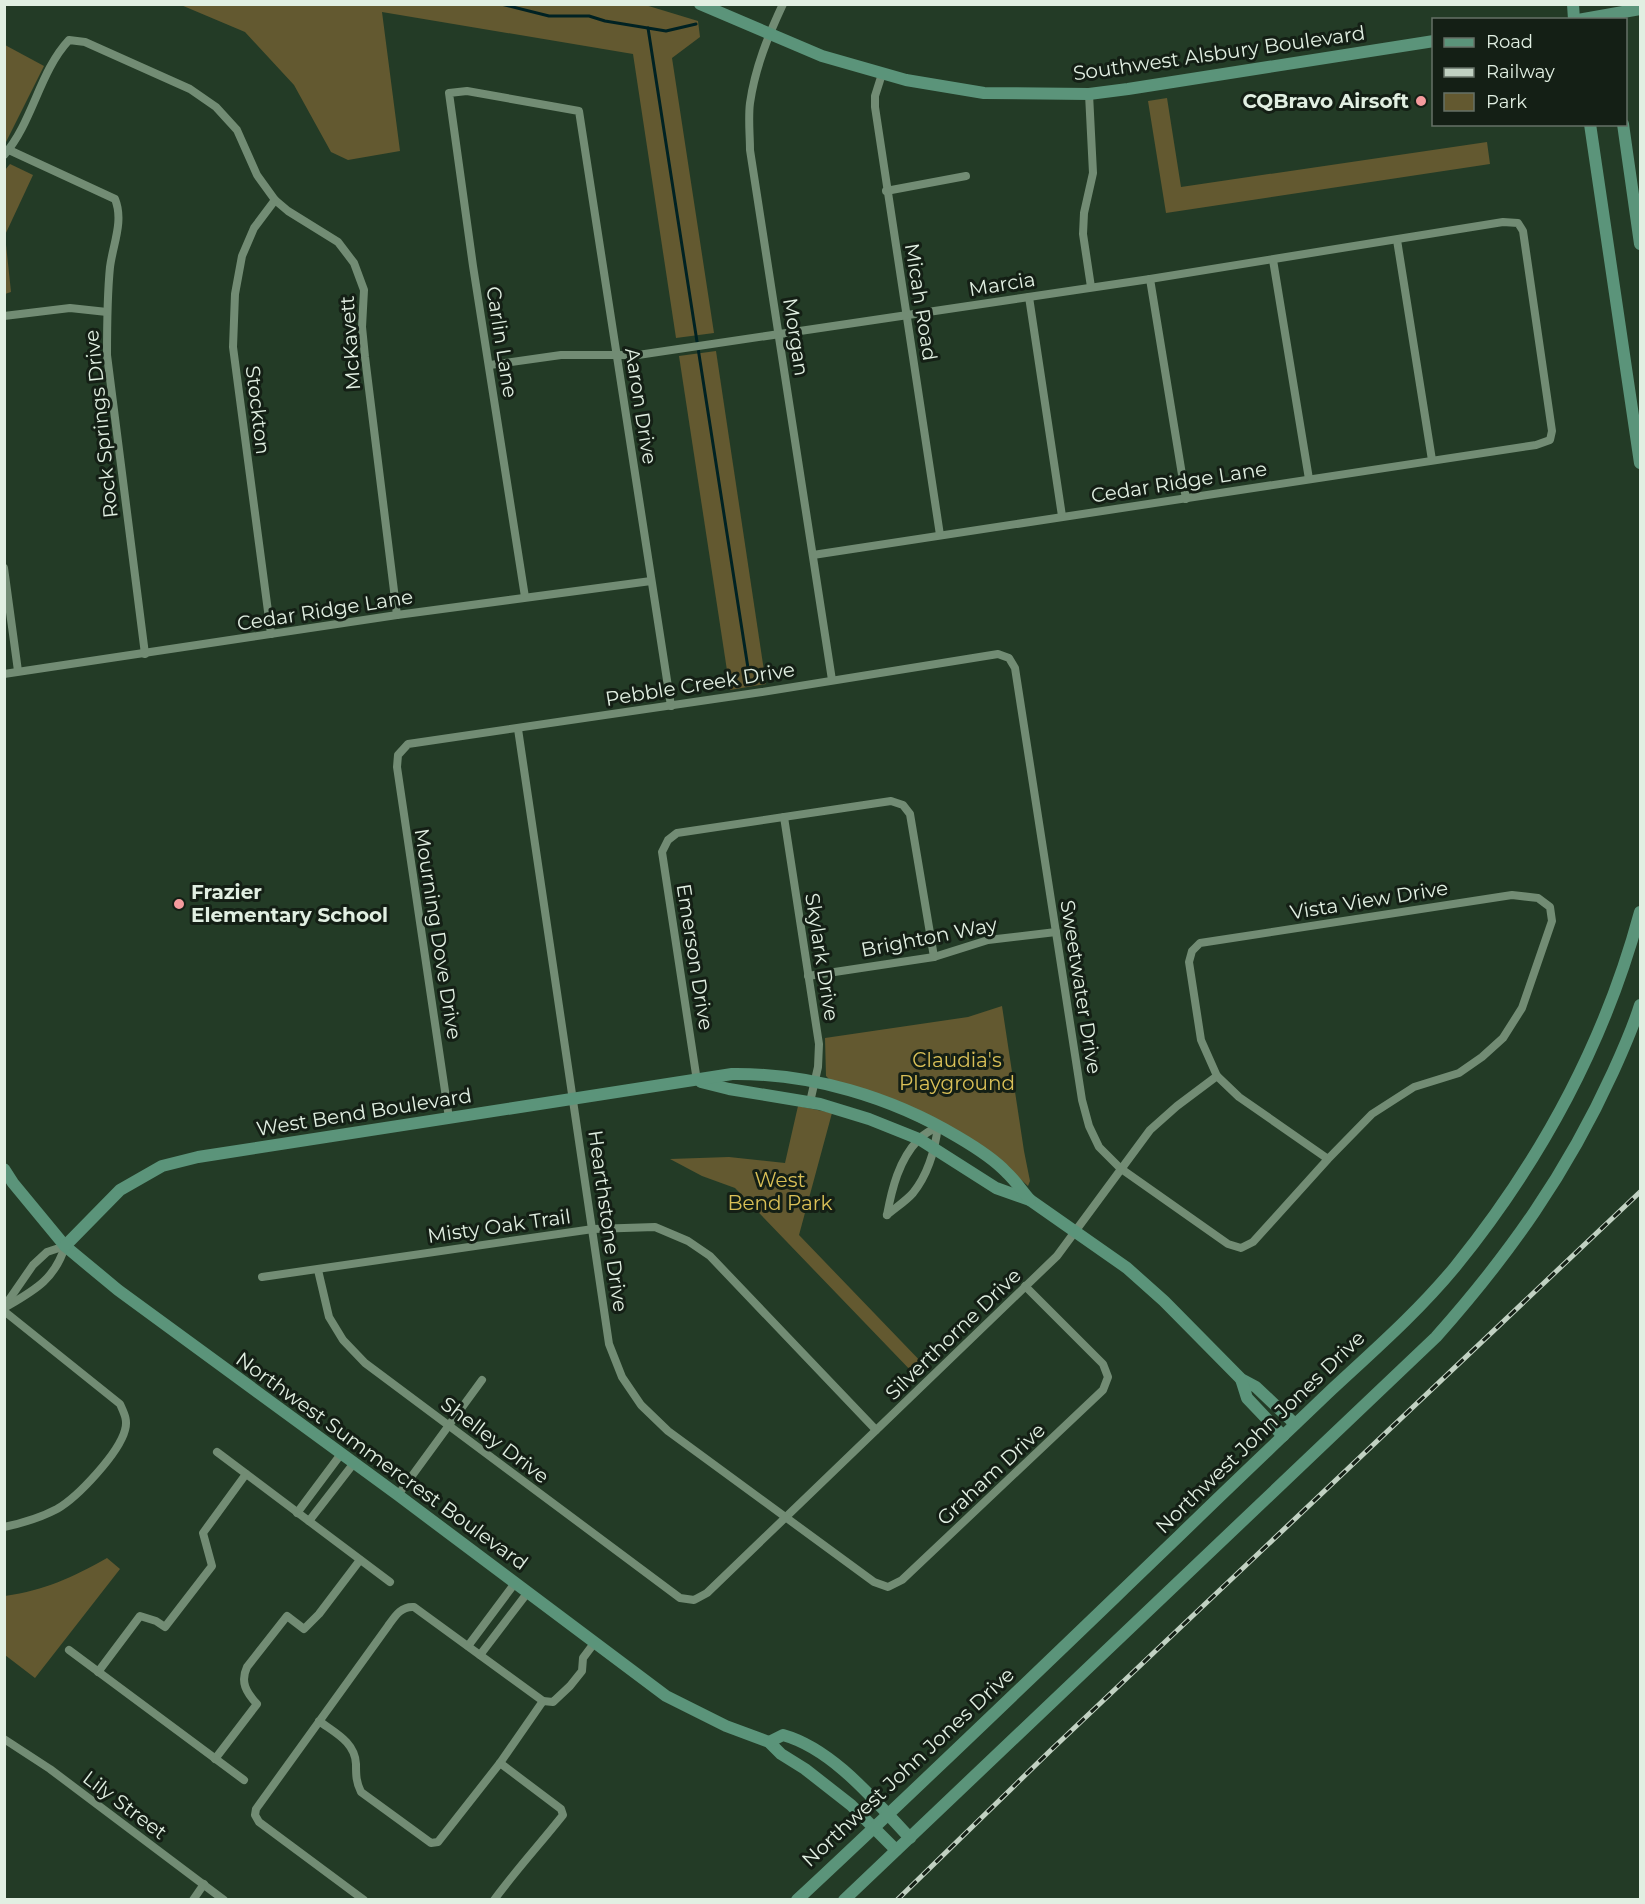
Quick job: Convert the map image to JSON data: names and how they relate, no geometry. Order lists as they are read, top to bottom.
{
  "streets": {
    "main road": [
      "Southwest Alsbury Boulevard",
      "West Bend Boulevard",
      "Northwest John Jones Drive",
      "Northwest Summercrest Boulevard"
    ],
    "street": [
      "Marcia",
      "Micah Road",
      "Morgan",
      "Carlin Lane",
      "McKavett",
      "Aaron Drive",
      "Stockton",
      "Rock Springs Drive",
      "Cedar Ridge Lane",
      "Pebble Creek Drive",
      "Vista View Drive",
      "Mourning Dove Drive",
      "Brighton Way",
      "Emerson Drive",
      "Skylark Drive",
      "Sweetwater Drive",
      "Hearthstone Drive",
      "Misty Oak Trail",
      "Silverthorne Drive",
      "Shelley Drive",
      "Graham Drive",
      "Lily Street"
    ]
  },
  "crossings": [
    ["Southwest Alsbury Boulevard", "Micah Road"],
    ["Southwest Alsbury Boulevard", "Morgan"],
    ["Marcia", "Micah Road"],
    ["Marcia", "Morgan"],
    ["Marcia", "Carlin Lane"],
    ["Marcia", "Aaron Drive"],
    ["Marcia", "Cedar Ridge Lane"],
    ["Micah Road", "Cedar Ridge Lane"],
    ["Morgan", "Cedar Ridge Lane"],
    ["Morgan", "Pebble Creek Drive"],
    ["Carlin Lane", "Aaron Drive"],
    ["Carlin Lane", "Cedar Ridge Lane"],
    ["McKavett", "Stockton"],
    ["McKavett", "Rock Springs Drive"],
    ["McKavett", "Cedar Ridge Lane"],
    ["Aaron Drive", "Cedar Ridge Lane"],
    ["Aaron Drive", "Pebble Creek Drive"],
    ["Stockton", "Cedar Ridge Lane"],
    ["Rock Springs Drive", "Cedar Ridge Lane"],
    ["Pebble Creek Drive", "Mourning Dove Drive"],
    ["Pebble Creek Drive", "Sweetwater Drive"],
    ["Pebble Creek Drive", "Hearthstone Drive"],
    ["Vista View Drive", "Sweetwater Drive"],
    ["Vista View Drive", "Silverthorne Drive"],
    ["Mourning Dove Drive", "West Bend Boulevard"],
    ["Brighton Way", "Skylark Drive"],
    ["Brighton Way", "Sweetwater Drive"],
    ["Emerson Drive", "Skylark Drive"],
    ["Emerson Drive", "West Bend Boulevard"],
    ["Skylark Drive", "West Bend Boulevard"],
    ["Sweetwater Drive", "Silverthorne Drive"],
    ["West Bend Boulevard", "Hearthstone Drive"],
    ["West Bend Boulevard", "Silverthorne Drive"],
    ["West Bend Boulevard", "Northwest John Jones Drive"],
    ["West Bend Boulevard", "Northwest Summercrest Boulevard"],
    ["Hearthstone Drive", "Misty Oak Trail"],
    ["Hearthstone Drive", "Silverthorne Drive"],
    ["Hearthstone Drive", "Graham Drive"],
    ["Misty Oak Trail", "Silverthorne Drive"],
    ["Misty Oak Trail", "Shelley Drive"],
    ["Silverthorne Drive", "Shelley Drive"],
    ["Silverthorne Drive", "Graham Drive"],
    ["Northwest John Jones Drive", "Northwest Summercrest Boulevard"]
  ],
  "parks": ["Claudia's Playground", "West Bend Park"],
  "places": ["CQBravo Airsoft", "Frazier Elementary School"],
  "legend": ["Road", "Railway", "Park"]
}
